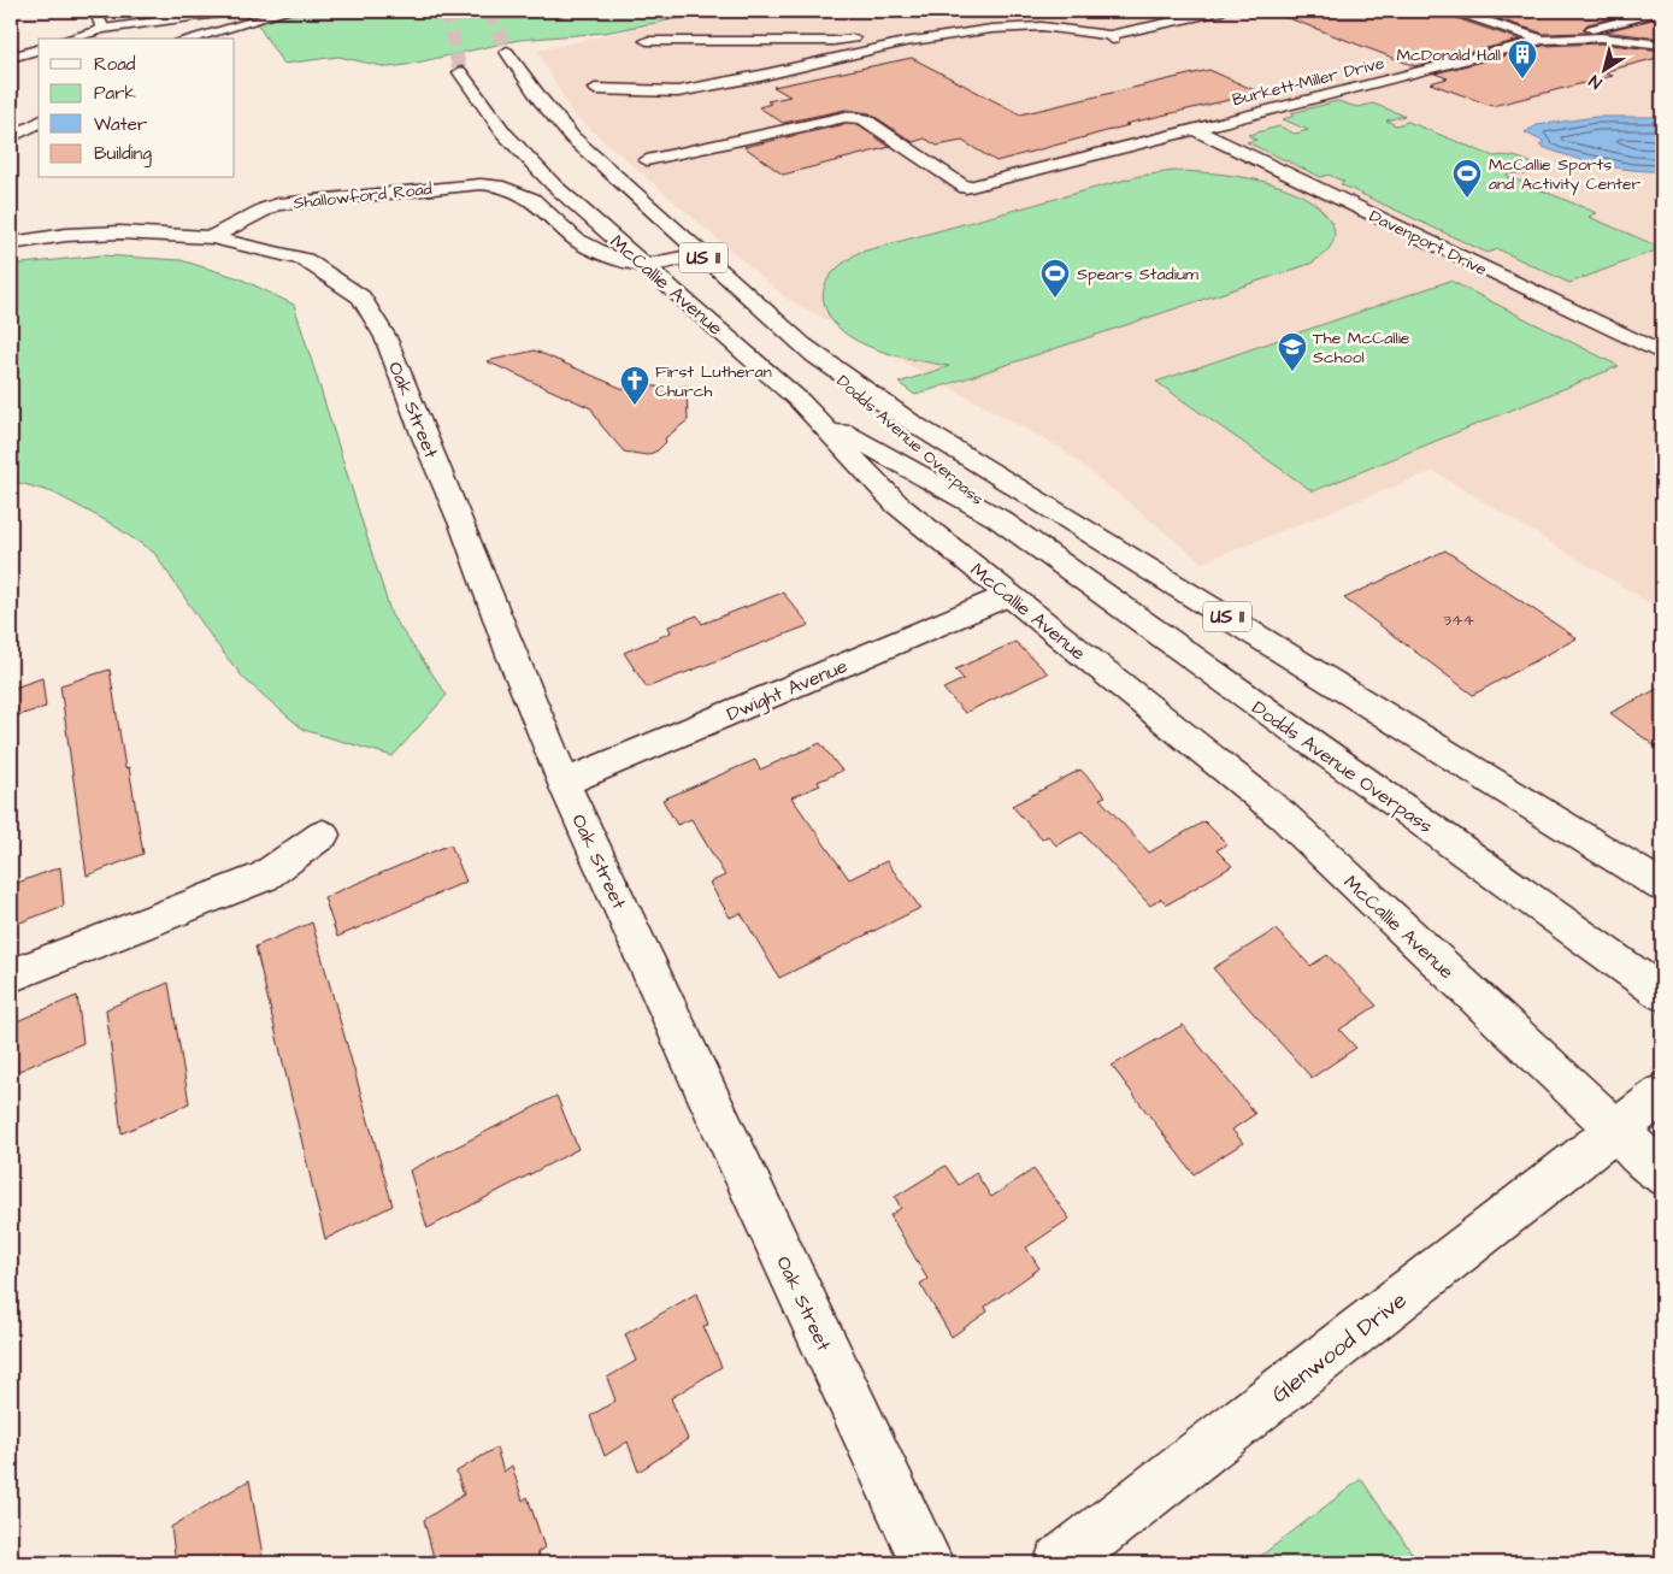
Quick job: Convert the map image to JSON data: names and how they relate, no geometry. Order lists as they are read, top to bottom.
{
  "streets": {
    "street": [
      "Burkett-Miller Drive",
      "Shallowford Road",
      "Davenport Drive",
      "US 11",
      "McCallie Avenue",
      "Oak Street",
      "Dodds Avenue Overpass",
      "Dwight Avenue",
      "Glenwood Drive"
    ]
  },
  "crossings": [
    ["Burkett-Miller Drive", "Davenport Drive"],
    ["Shallowford Road", "US 11"],
    ["Shallowford Road", "McCallie Avenue"],
    ["Shallowford Road", "Oak Street"],
    ["US 11", "Dodds Avenue Overpass"],
    ["McCallie Avenue", "Dodds Avenue Overpass"],
    ["McCallie Avenue", "Dwight Avenue"],
    ["McCallie Avenue", "Glenwood Drive"],
    ["Oak Street", "Dwight Avenue"]
  ],
  "places": {
    "building": ["McDonald Hall"],
    "sports": ["McCallie Sports and Activity Center", "Spears Stadium"],
    "school or university": ["The McCallie School"],
    "church": ["First Lutheran Church"]
  },
  "house_numbers": ["344"],
  "legend": [
    "Road",
    "Park",
    "Water",
    "Building"
  ],
  "north": "bottom left"
}
